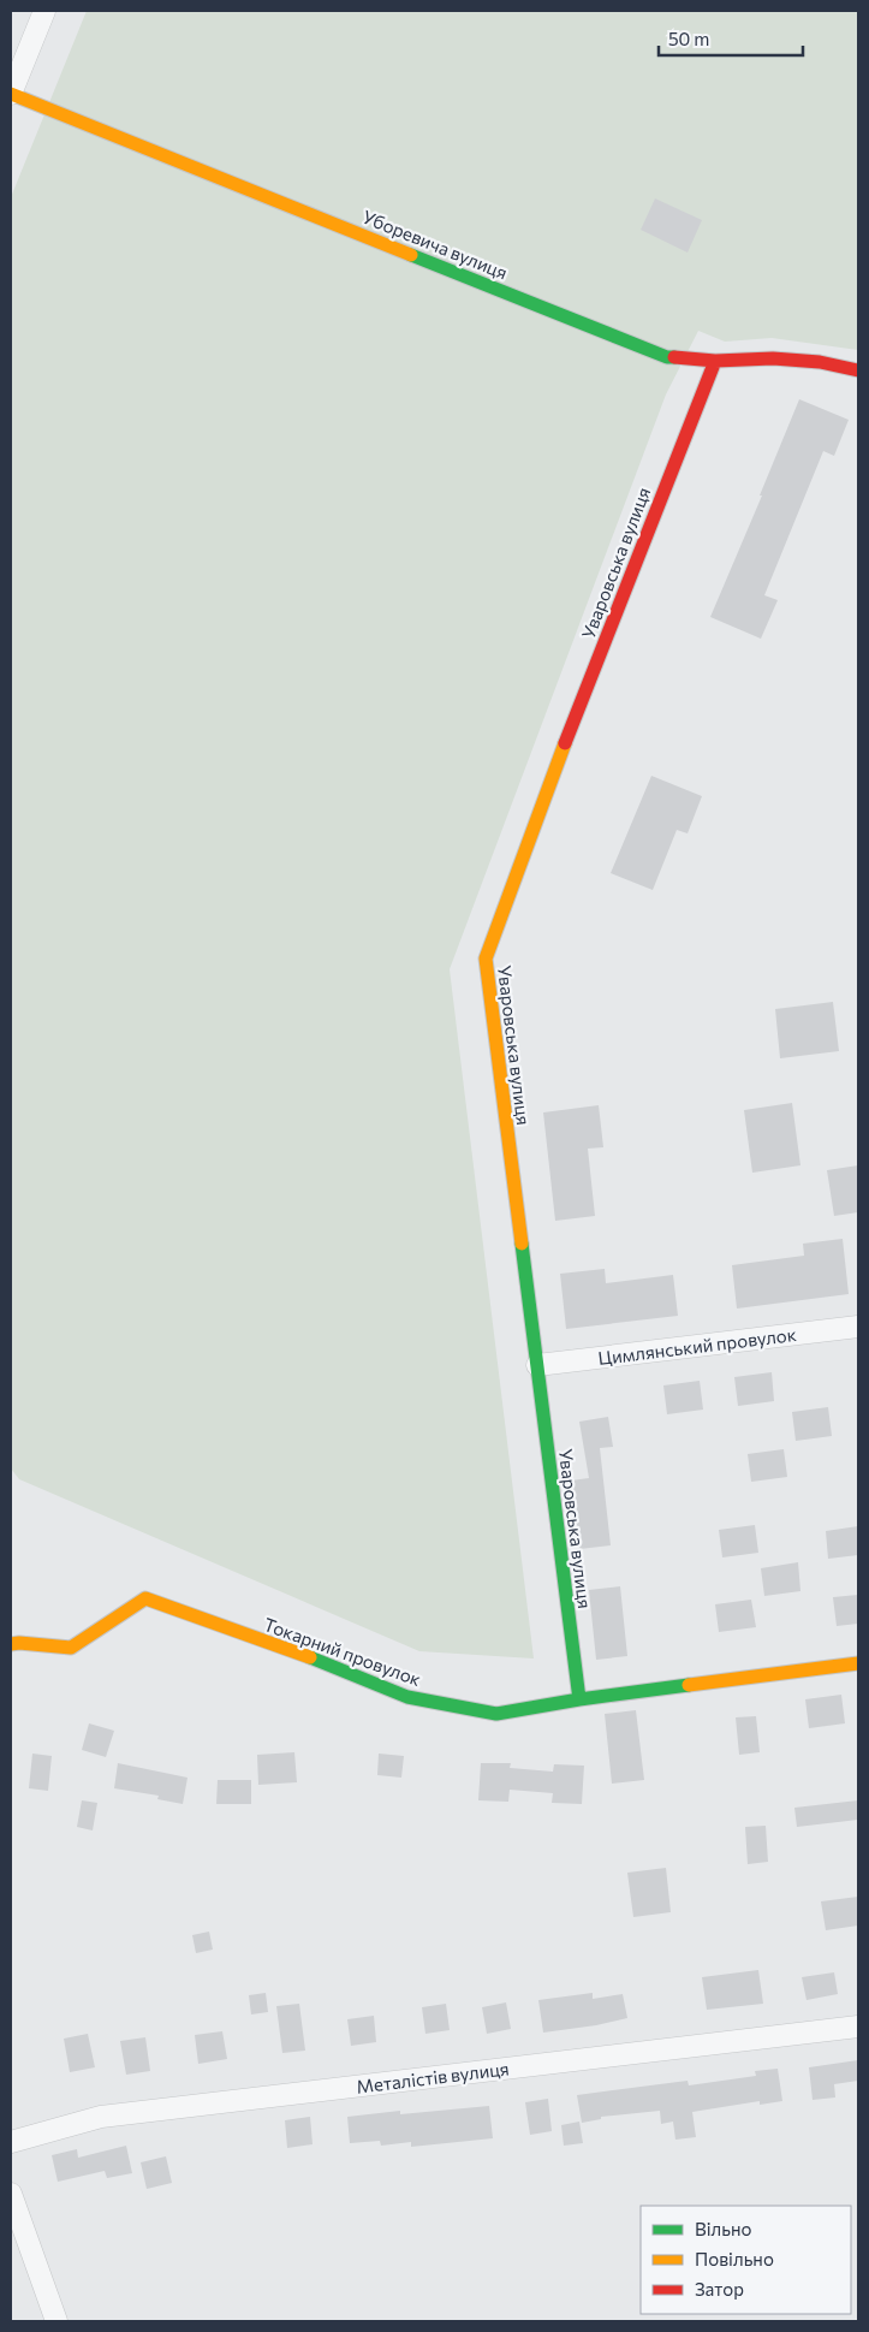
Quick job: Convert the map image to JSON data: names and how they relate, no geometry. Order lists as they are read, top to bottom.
{
  "streets": {
    "street": [
      "Уборевича вулиця",
      "Уваровська вулиця",
      "Цимлянський провулок",
      "Токарний провулок",
      "Металістів вулиця"
    ]
  },
  "crossings": [
    ["Уборевича вулиця", "Уваровська вулиця"],
    ["Уваровська вулиця", "Цимлянський провулок"],
    ["Уваровська вулиця", "Токарний провулок"]
  ],
  "legend": ["Вільно", "Повільно", "Затор"],
  "scale_bar": "50 m"
}
